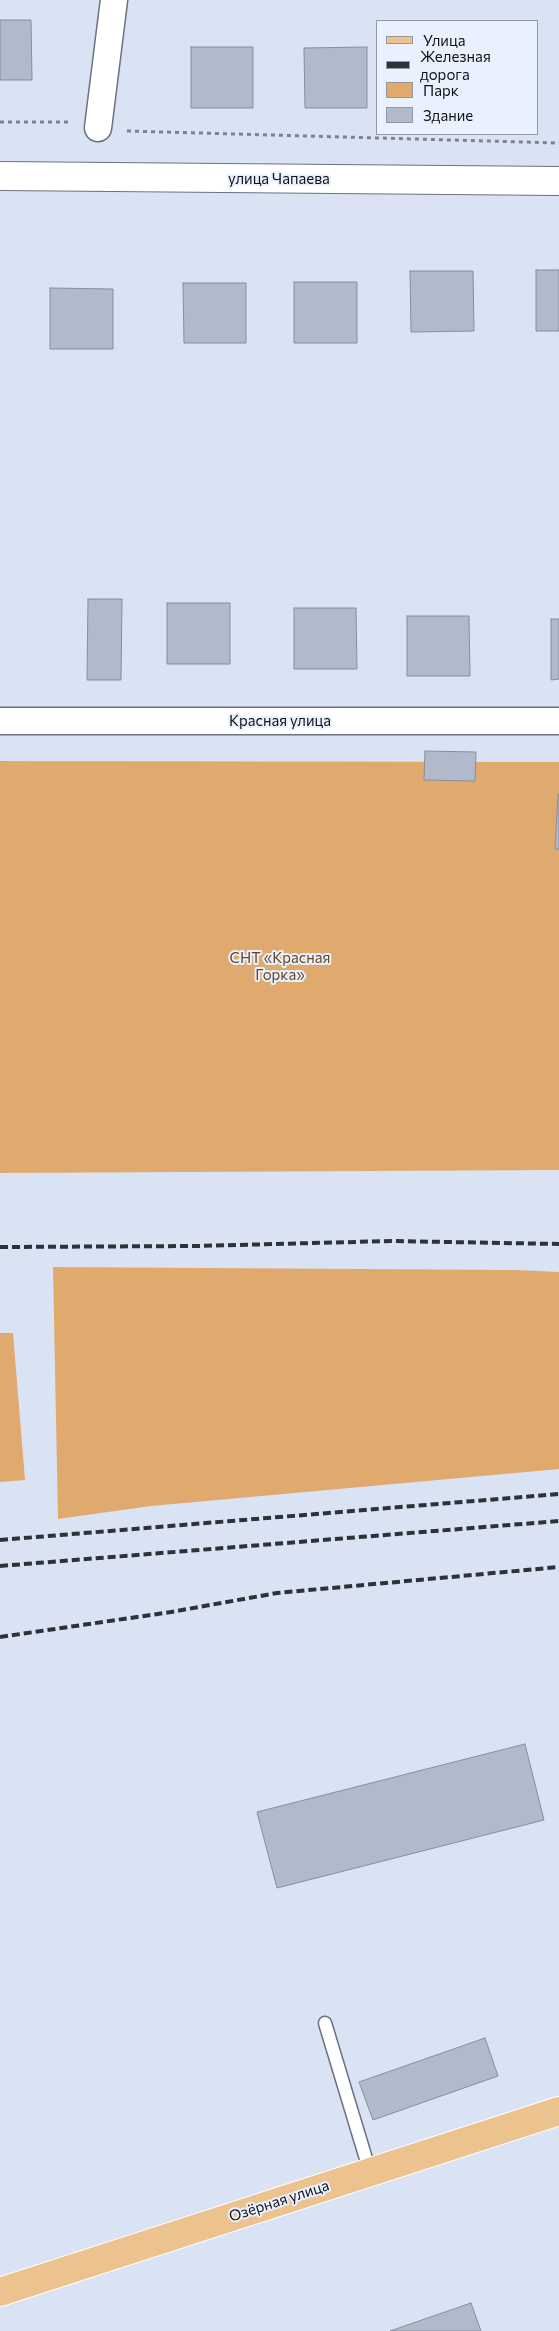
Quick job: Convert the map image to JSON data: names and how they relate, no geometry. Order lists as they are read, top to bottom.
{
  "streets": {
    "main road": ["Озёрная улица"],
    "street": ["улица Чапаева", "Красная улица"]
  },
  "parks": ["СНТ «Красная Горка»"],
  "legend": [
    "Улица",
    "Железная дорога",
    "Парк",
    "Здание"
  ]
}
